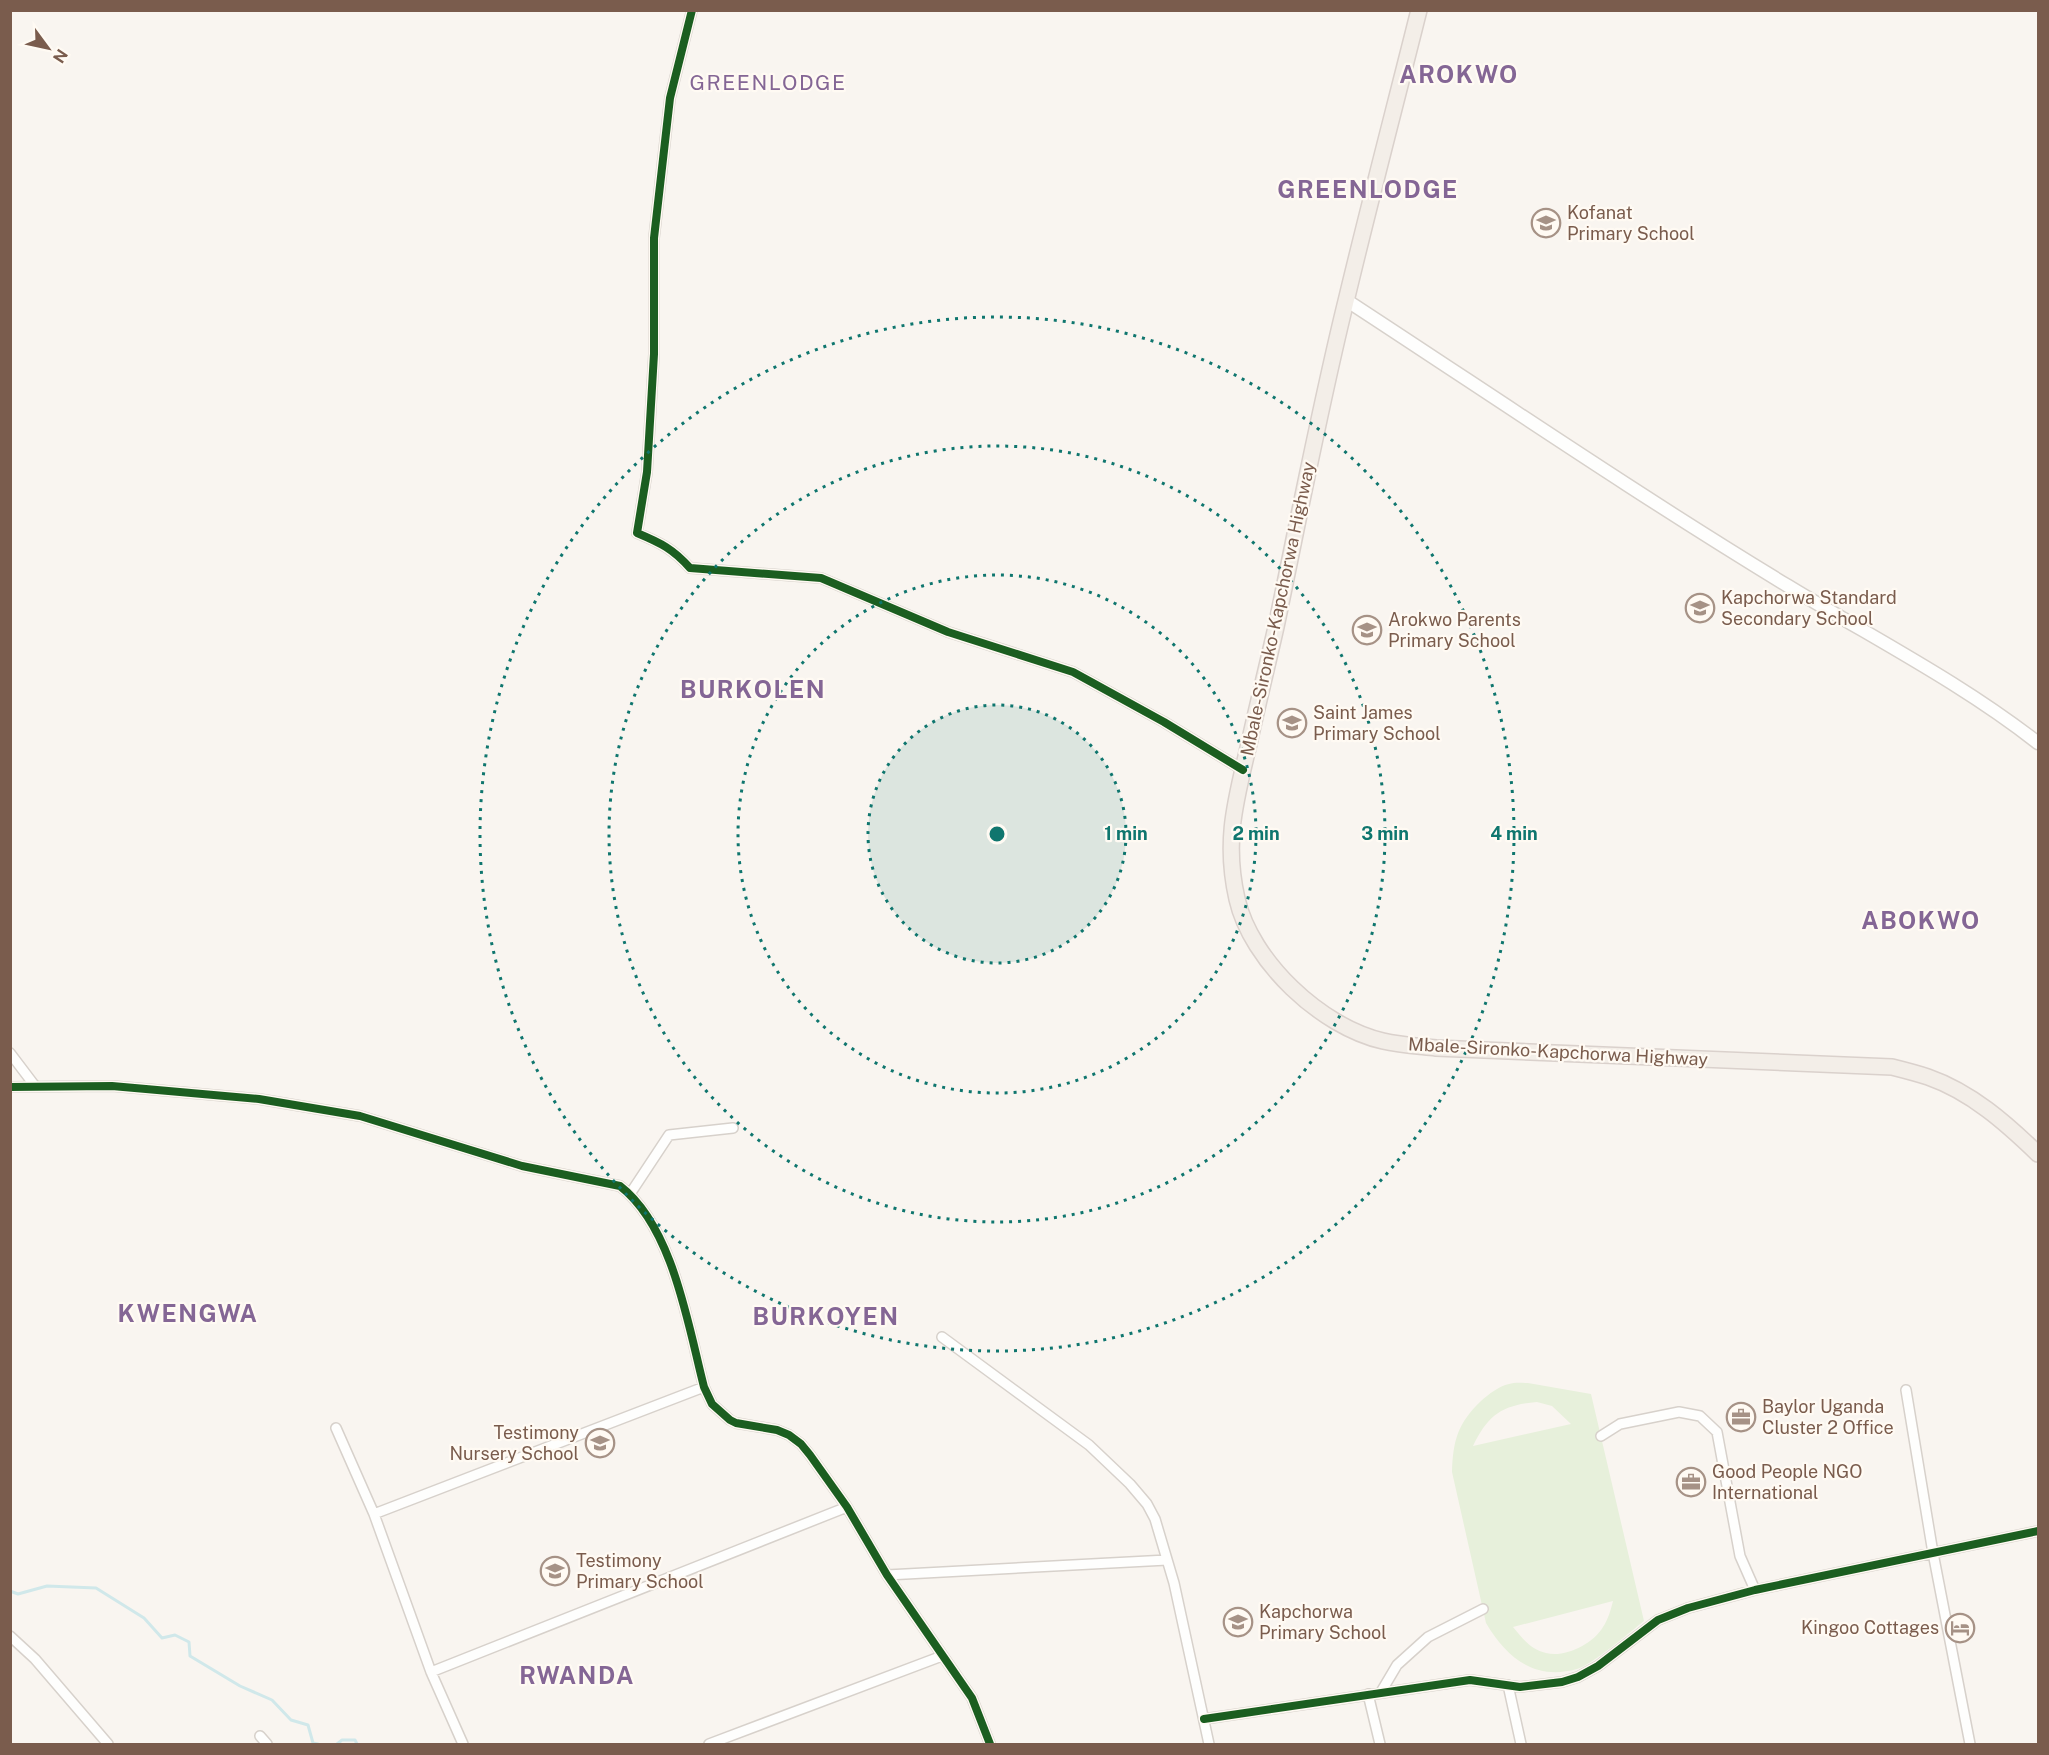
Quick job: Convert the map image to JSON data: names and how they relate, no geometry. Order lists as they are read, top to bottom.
{
  "streets": {
    "main road": ["Mbale-Sironko-Kapchorwa Highway"]
  },
  "districts": [
    "AROKWO",
    "GREENLODGE",
    "GREENLODGE",
    "BURKOLEN",
    "ABOKWO",
    "KWENGWA",
    "BURKOYEN",
    "RWANDA"
  ],
  "places": {
    "school or university": [
      "Kofanat Primary School",
      "Kapchorwa Standard Secondary School",
      "Arokwo Parents Primary School",
      "Saint James Primary School",
      "Testimony Nursery School",
      "Testimony Primary School",
      "Kapchorwa Primary School"
    ],
    "office": ["Baylor Uganda Cluster 2 Office", "Good People NGO International"],
    "hotel": ["Kingoo Cottages"]
  },
  "north": "bottom right",
  "rings": [
    "1 min",
    "2 min",
    "3 min",
    "4 min"
  ]
}
